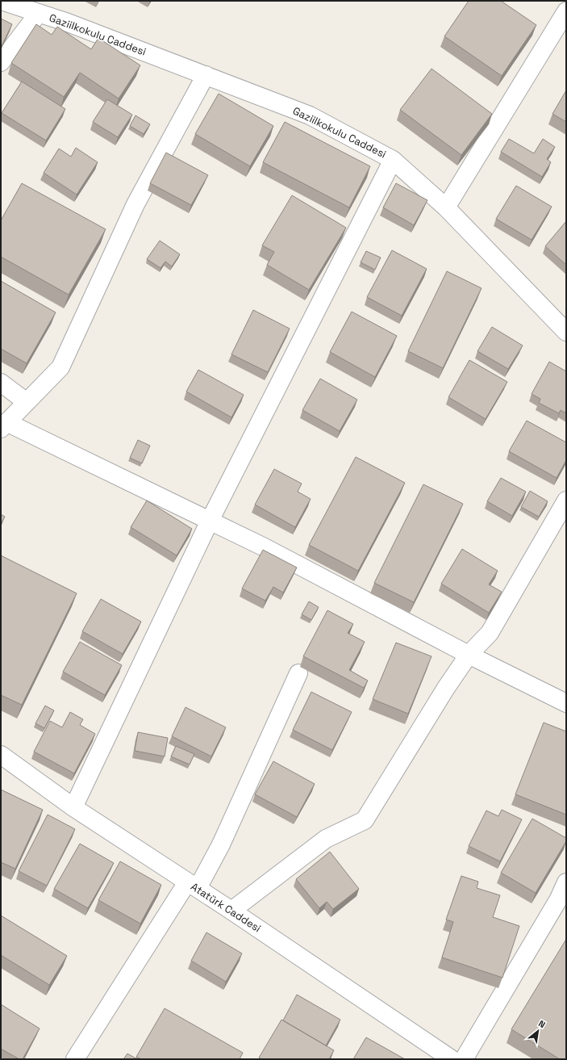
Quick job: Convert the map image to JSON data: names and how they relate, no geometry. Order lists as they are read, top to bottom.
{
  "streets": {
    "street": ["Gaziilkokulu Caddesi", "Atatürk Caddesi"]
  },
  "north": "top right"
}
